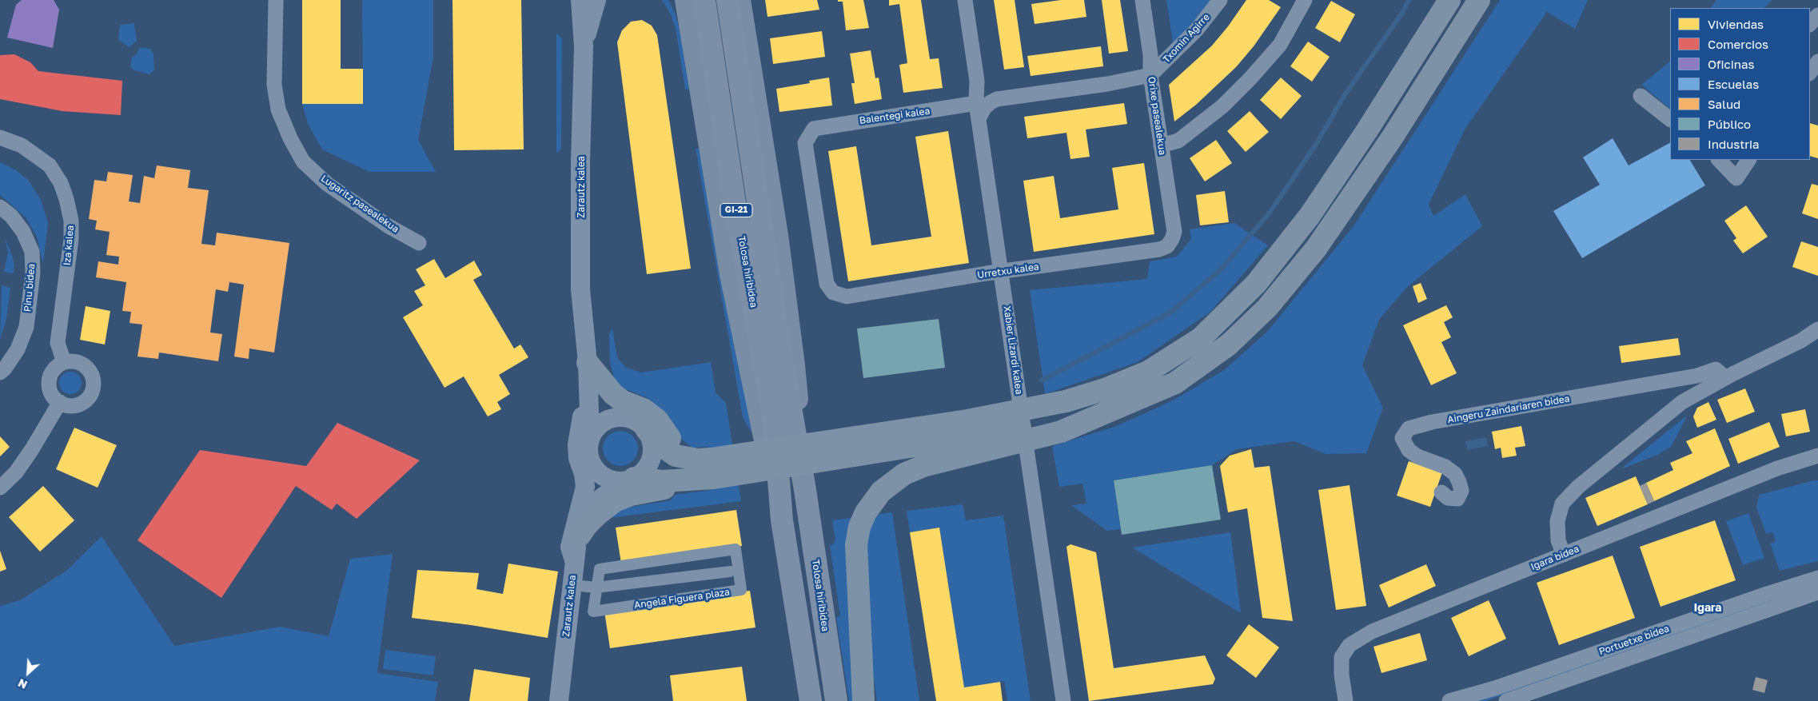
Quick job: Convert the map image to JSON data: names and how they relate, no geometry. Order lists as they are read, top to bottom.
{
  "streets": {
    "main road": ["GI-21", "Tolosa hiribidea"],
    "street": [
      "Txomin Agirre",
      "Balentegi kalea",
      "Orixe pasealekua",
      "Zarautz kalea",
      "Lugaritz pasealekua",
      "Iza kalea",
      "Urretxu kalea",
      "Pinu bidea",
      "Xabier Lizardi kalea",
      "Aingeru Zaindariaren bidea",
      "Igara bidea",
      "Angela Figuera plaza",
      "Portuetxe bidea"
    ]
  },
  "crossings": [
    ["Txomin Agirre", "Orixe pasealekua"],
    ["Balentegi kalea", "Urretxu kalea"],
    ["Balentegi kalea", "Xabier Lizardi kalea"],
    ["Orixe pasealekua", "Urretxu kalea"],
    ["Zarautz kalea", "Angela Figuera plaza"],
    ["Urretxu kalea", "Xabier Lizardi kalea"]
  ],
  "districts": ["Igara"],
  "legend": [
    "Viviendas",
    "Comercios",
    "Oficinas",
    "Escuelas",
    "Salud",
    "Público",
    "Industria"
  ],
  "north": "bottom left"
}
